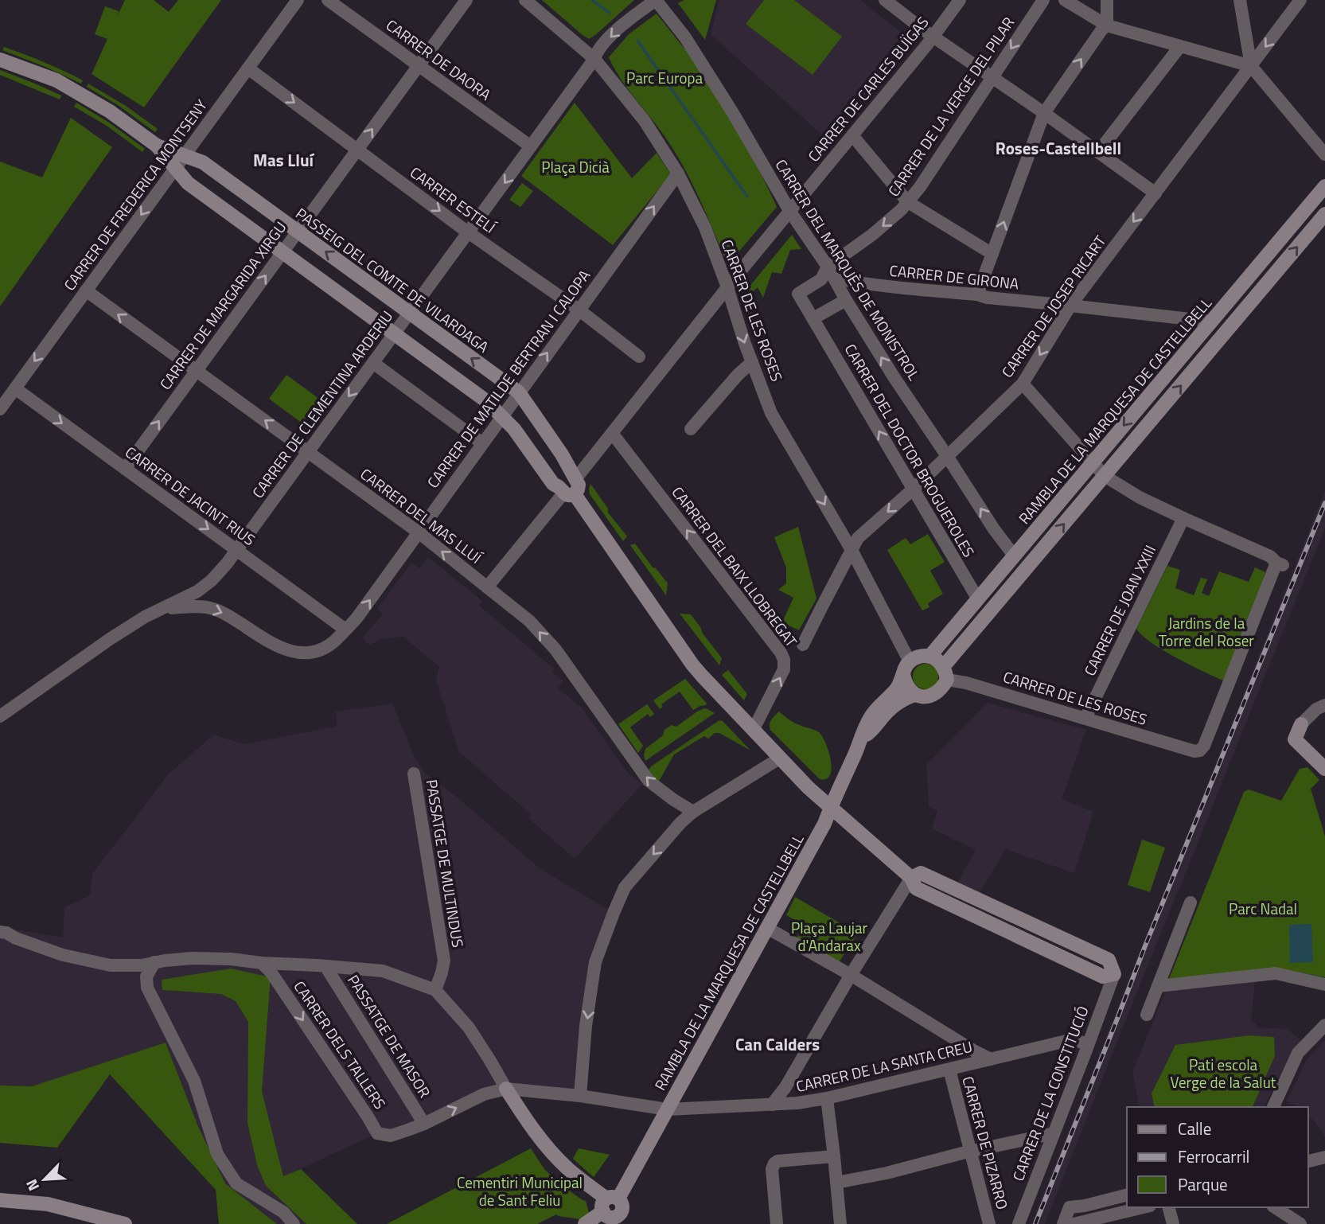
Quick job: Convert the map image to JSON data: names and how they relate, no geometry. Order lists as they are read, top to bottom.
{
  "streets": {
    "street": [
      "CARRER DE DAORA",
      "CARRER DE CARLES BUÏGAS",
      "CARRER DE LA VERGE DEL PILAR",
      "CARRER DE FREDERICA MONTSENY",
      "CARRER ESTELÍ",
      "CARRER DEL MARQUÈS DE MONISTROL",
      "CARRER DE GIRONA",
      "PASSEIG DEL COMTE DE VILARDAGA",
      "CARRER DE MARGARIDA XIRGU",
      "CARRER DE JOSEP RICART",
      "CARRER DE LES ROSES",
      "CARRER DE MATILDE BERTRAN I CALOPA",
      "CARRER DE CLEMENTINA ARDERIU",
      "RAMBLA DE LA MARQUESA DE CASTELLBELL",
      "CARRER DEL DOCTOR BROGUEROLES",
      "CARRER DE JACINT RIUS",
      "CARRER DEL MAS LLUÍ",
      "CARRER DEL BAIX LLOBREGAT",
      "CARRER DE JOAN XXIII",
      "PASSATGE DE MULTINDUS",
      "PASSATGE DE MASOR",
      "CARRER DELS TALLERS",
      "CARRER DE LA SANTA CREU",
      "CARRER DE LA CONSTITUCIÓ",
      "CARRER DE PIZARRO"
    ]
  },
  "crossings": [
    ["CARRER DE DAORA", "CARRER DE MARGARIDA XIRGU"],
    ["CARRER DE DAORA", "CARRER DE CLEMENTINA ARDERIU"],
    ["CARRER DE CARLES BUÏGAS", "CARRER DEL MARQUÈS DE MONISTROL"],
    ["CARRER DE CARLES BUÏGAS", "PASSEIG DEL COMTE DE VILARDAGA"],
    ["CARRER DE CARLES BUÏGAS", "CARRER DE LES ROSES"],
    ["CARRER DE CARLES BUÏGAS", "CARRER DEL BAIX LLOBREGAT"],
    ["CARRER DE LA VERGE DEL PILAR", "CARRER DEL MARQUÈS DE MONISTROL"],
    ["CARRER DE LA VERGE DEL PILAR", "CARRER DEL DOCTOR BROGUEROLES"],
    ["CARRER DE FREDERICA MONTSENY", "CARRER ESTELÍ"],
    ["CARRER DE FREDERICA MONTSENY", "PASSEIG DEL COMTE DE VILARDAGA"],
    ["CARRER DE FREDERICA MONTSENY", "CARRER DE JACINT RIUS"],
    ["CARRER DE FREDERICA MONTSENY", "CARRER DEL MAS LLUÍ"],
    ["CARRER ESTELÍ", "CARRER DE MARGARIDA XIRGU"],
    ["CARRER ESTELÍ", "CARRER DE MATILDE BERTRAN I CALOPA"],
    ["CARRER ESTELÍ", "CARRER DE CLEMENTINA ARDERIU"],
    ["CARRER DEL MARQUÈS DE MONISTROL", "CARRER DE GIRONA"],
    ["CARRER DEL MARQUÈS DE MONISTROL", "CARRER DE JOSEP RICART"],
    ["CARRER DEL MARQUÈS DE MONISTROL", "CARRER DE CLEMENTINA ARDERIU"],
    ["CARRER DEL MARQUÈS DE MONISTROL", "RAMBLA DE LA MARQUESA DE CASTELLBELL"],
    ["CARRER DEL MARQUÈS DE MONISTROL", "CARRER DEL DOCTOR BROGUEROLES"],
    ["CARRER DE GIRONA", "CARRER DE JOSEP RICART"],
    ["CARRER DE GIRONA", "RAMBLA DE LA MARQUESA DE CASTELLBELL"],
    ["PASSEIG DEL COMTE DE VILARDAGA", "CARRER DE MARGARIDA XIRGU"],
    ["PASSEIG DEL COMTE DE VILARDAGA", "CARRER DE MATILDE BERTRAN I CALOPA"],
    ["PASSEIG DEL COMTE DE VILARDAGA", "CARRER DE CLEMENTINA ARDERIU"],
    ["PASSEIG DEL COMTE DE VILARDAGA", "RAMBLA DE LA MARQUESA DE CASTELLBELL"],
    ["PASSEIG DEL COMTE DE VILARDAGA", "CARRER DEL BAIX LLOBREGAT"],
    ["CARRER DE MARGARIDA XIRGU", "CARRER DE JACINT RIUS"],
    ["CARRER DE MARGARIDA XIRGU", "CARRER DEL MAS LLUÍ"],
    ["CARRER DE JOSEP RICART", "CARRER DE LES ROSES"],
    ["CARRER DE JOSEP RICART", "CARRER DEL DOCTOR BROGUEROLES"],
    ["CARRER DE LES ROSES", "CARRER DE MATILDE BERTRAN I CALOPA"],
    ["CARRER DE LES ROSES", "CARRER DE CLEMENTINA ARDERIU"],
    ["CARRER DE LES ROSES", "RAMBLA DE LA MARQUESA DE CASTELLBELL"],
    ["CARRER DE LES ROSES", "CARRER DE JOAN XXIII"],
    ["CARRER DE MATILDE BERTRAN I CALOPA", "CARRER DE CLEMENTINA ARDERIU"],
    ["CARRER DE MATILDE BERTRAN I CALOPA", "CARRER DE JACINT RIUS"],
    ["CARRER DE MATILDE BERTRAN I CALOPA", "CARRER DEL MAS LLUÍ"],
    ["CARRER DE CLEMENTINA ARDERIU", "CARRER DE JACINT RIUS"],
    ["CARRER DE CLEMENTINA ARDERIU", "CARRER DEL MAS LLUÍ"],
    ["RAMBLA DE LA MARQUESA DE CASTELLBELL", "CARRER DEL DOCTOR BROGUEROLES"],
    ["RAMBLA DE LA MARQUESA DE CASTELLBELL", "CARRER DE LA SANTA CREU"],
    ["PASSATGE DE MASOR", "CARRER DELS TALLERS"],
    ["CARRER DELS TALLERS", "CARRER DE LA SANTA CREU"],
    ["CARRER DE LA SANTA CREU", "CARRER DE LA CONSTITUCIÓ"],
    ["CARRER DE LA SANTA CREU", "CARRER DE PIZARRO"]
  ],
  "one_way": [
    "CARRER DE FREDERICA MONTSENY",
    "CARRER ESTELÍ",
    "CARRER DEL MARQUÈS DE MONISTROL",
    "CARRER DE MARGARIDA XIRGU",
    "CARRER DE JOSEP RICART",
    "CARRER DE MATILDE BERTRAN I CALOPA",
    "CARRER DEL DOCTOR BROGUEROLES",
    "CARRER DE JACINT RIUS",
    "CARRER DEL MAS LLUÍ",
    "CARRER DEL BAIX LLOBREGAT"
  ],
  "districts": ["Roses-Castellbell", "Mas Lluí", "Can Calders"],
  "parks": [
    "Parc Europa",
    "Plaça Dicià",
    "Jardins de la Torre del Roser",
    "Parc Nadal",
    "Plaça Laujar d'Andarax",
    "Pati escola Verge de la Salut",
    "Cementiri Municipal de Sant Feliu"
  ],
  "legend": ["Calle", "Ferrocarril", "Parque"],
  "north": "bottom left"
}
